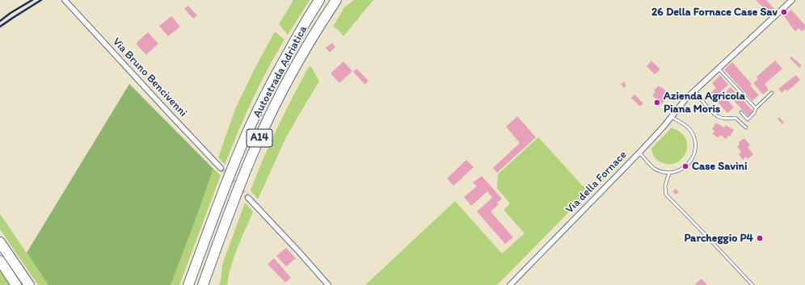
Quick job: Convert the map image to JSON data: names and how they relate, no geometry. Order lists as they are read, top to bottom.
{
  "streets": {
    "highway": ["Autostrada Adriatica", "A14"],
    "street": ["Via Bruno Bencivenni", "Via della Fornace"]
  },
  "places": [
    "26 Della Fornace Case Sav",
    "Azienda Agricola Piana Moris",
    "Case Savini",
    "Parcheggio P4"
  ]
}
